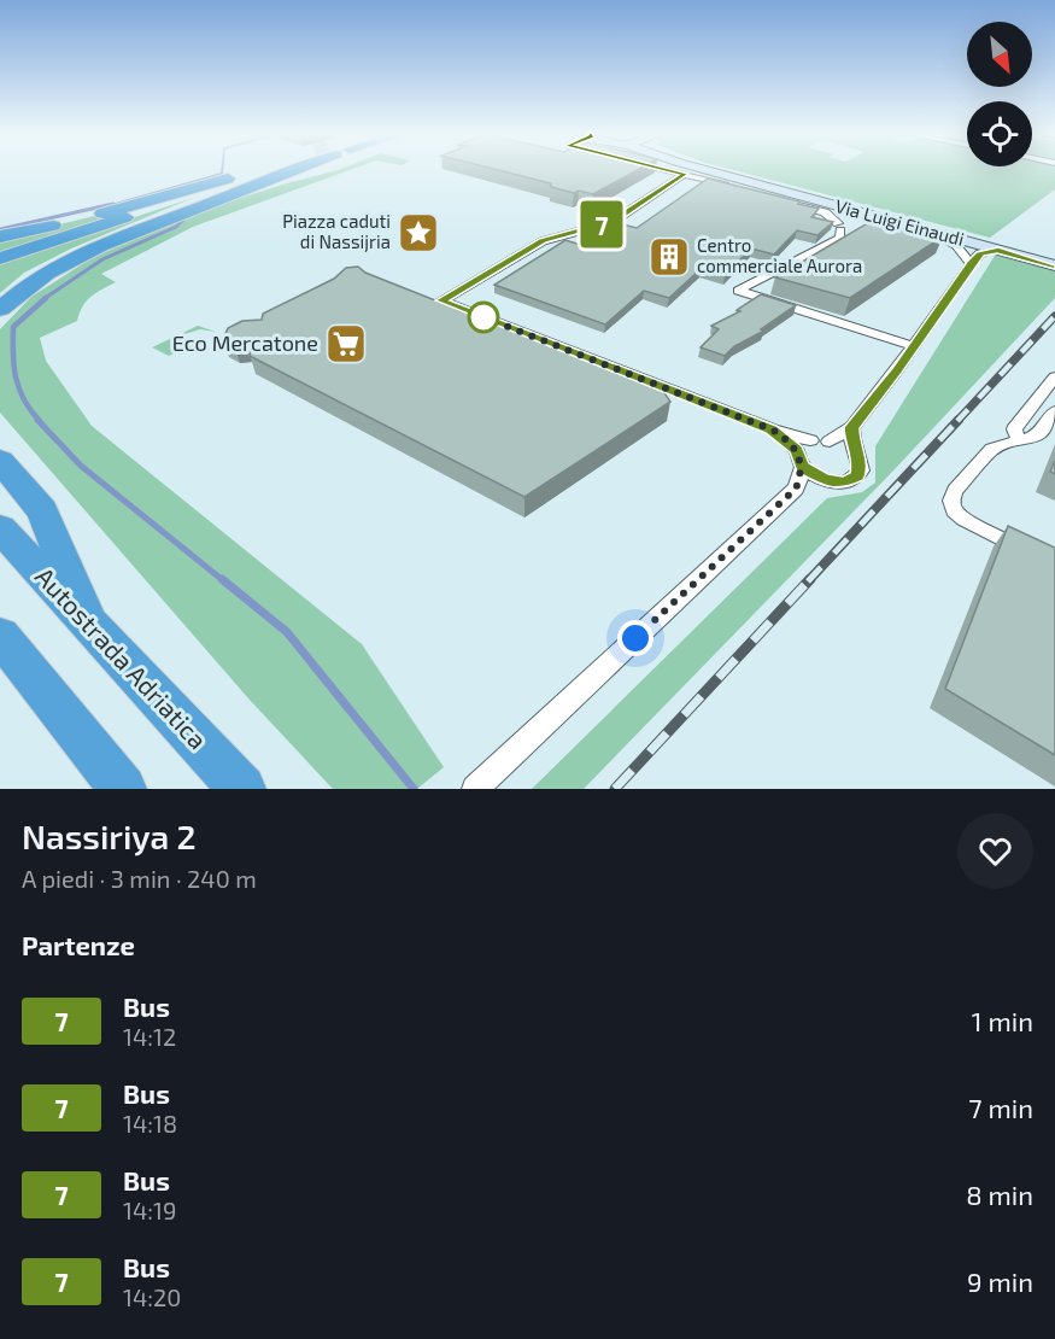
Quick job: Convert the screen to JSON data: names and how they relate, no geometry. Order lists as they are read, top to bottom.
{
  "streets": {
    "highway": ["Autostrada Adriatica"],
    "main road": ["Via Luigi Einaudi"]
  },
  "places": {
    "place": ["Piazza caduti di Nassijria"],
    "building": ["Centro commerciale Aurora"],
    "supermarket": ["Eco Mercatone"]
  },
  "lines": ["bus line 7"],
  "north": "bottom right",
  "page": {
    "on_map": "7",
    "heading": [
      ["Nassiriya 2", "A piedi · 3 min · 240 m"],
      "Partenze"
    ],
    "list": [
      {
        "mark": "7",
        "name": "Bus",
        "note": "14:12",
        "value": "1 min"
      },
      {
        "mark": "7",
        "name": "Bus",
        "note": "14:18",
        "value": "7 min"
      },
      {
        "mark": "7",
        "name": "Bus",
        "note": "14:19",
        "value": "8 min"
      },
      {
        "mark": "7",
        "name": "Bus",
        "note": "14:20",
        "value": "9 min"
      }
    ]
  }
}
